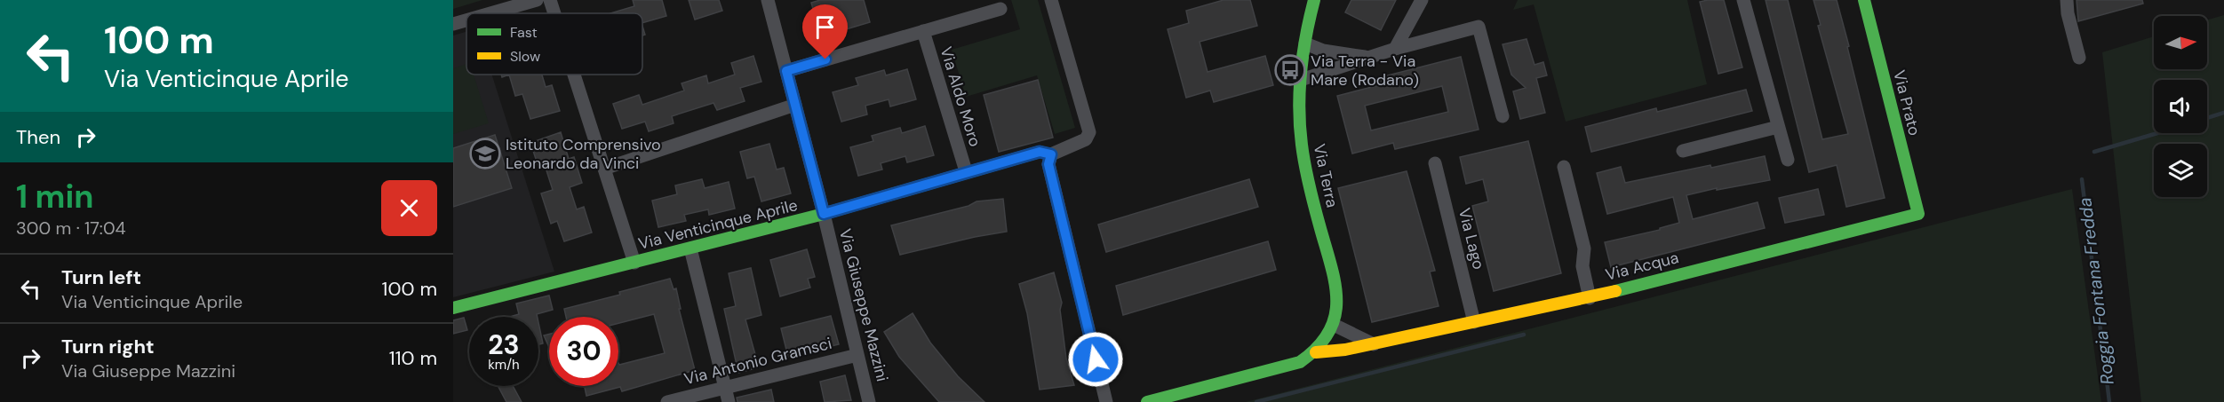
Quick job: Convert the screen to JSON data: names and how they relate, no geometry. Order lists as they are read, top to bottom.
{
  "streets": {
    "street": [
      "Via Aldo Moro",
      "Via Prato",
      "Via Terra",
      "Via Venticinque Aprile",
      "Via Lago",
      "Via Acqua",
      "Via Giuseppe Mazzini",
      "Via Antonio Gramsci"
    ]
  },
  "crossings": [
    ["Via Aldo Moro", "Via Venticinque Aprile"],
    ["Via Prato", "Via Acqua"],
    ["Via Terra", "Via Acqua"],
    ["Via Venticinque Aprile", "Via Giuseppe Mazzini"],
    ["Via Lago", "Via Acqua"],
    ["Via Giuseppe Mazzini", "Via Antonio Gramsci"]
  ],
  "water": ["Roggia Fontana Fredda"],
  "places": {
    "bus stop": ["Via Terra - Via Mare (Rodano)"],
    "school or university": ["Istituto Comprensivo Leonardo da Vinci"]
  },
  "legend": ["Fast", "Slow"],
  "north": "right",
  "page": {
    "turn": ["100 m", "Via Venticinque Aprile"],
    "then": "Then",
    "heading": ["1 min", "300 m · 17:04"],
    "list": [
      {
        "name": "Turn left",
        "note": "Via Venticinque Aprile",
        "value": "100 m"
      },
      {
        "name": "Turn right",
        "note": "Via Giuseppe Mazzini",
        "value": "110 m"
      }
    ],
    "speed": "23 km/h",
    "limit": "30"
  }
}
